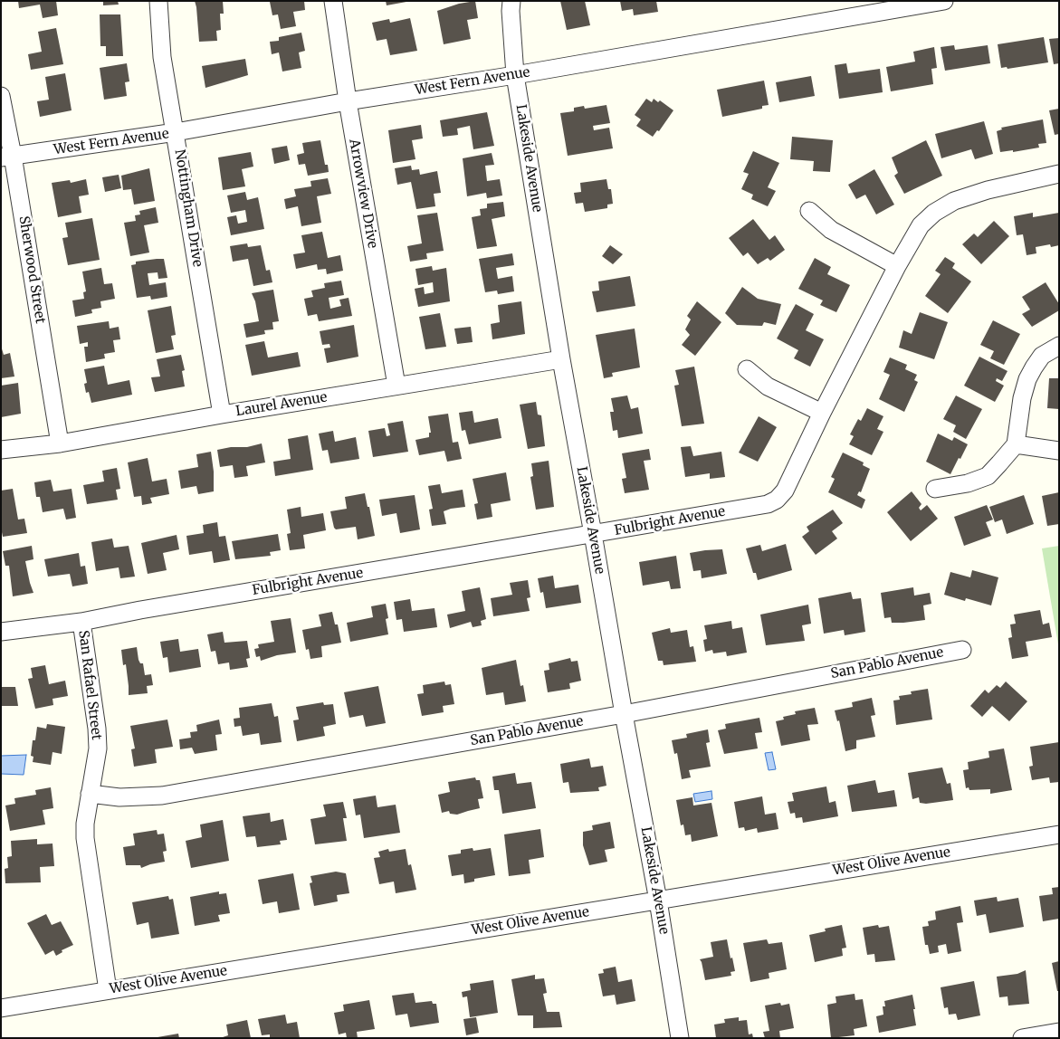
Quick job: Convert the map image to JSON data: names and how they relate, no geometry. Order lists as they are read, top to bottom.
{
  "streets": {
    "street": [
      "West Fern Avenue",
      "Lakeside Avenue",
      "Arrowview Drive",
      "Nottingham Drive",
      "Sherwood Street",
      "Laurel Avenue",
      "Fulbright Avenue",
      "San Pablo Avenue",
      "San Rafael Street",
      "West Olive Avenue"
    ]
  },
  "crossings": [
    ["West Fern Avenue", "Lakeside Avenue"],
    ["West Fern Avenue", "Arrowview Drive"],
    ["West Fern Avenue", "Nottingham Drive"],
    ["West Fern Avenue", "Sherwood Street"],
    ["Lakeside Avenue", "Laurel Avenue"],
    ["Lakeside Avenue", "Fulbright Avenue"],
    ["Lakeside Avenue", "San Pablo Avenue"],
    ["Lakeside Avenue", "West Olive Avenue"],
    ["Arrowview Drive", "Laurel Avenue"],
    ["Nottingham Drive", "Laurel Avenue"],
    ["Sherwood Street", "Laurel Avenue"],
    ["Fulbright Avenue", "San Rafael Street"],
    ["San Pablo Avenue", "San Rafael Street"],
    ["San Rafael Street", "West Olive Avenue"]
  ]
}
